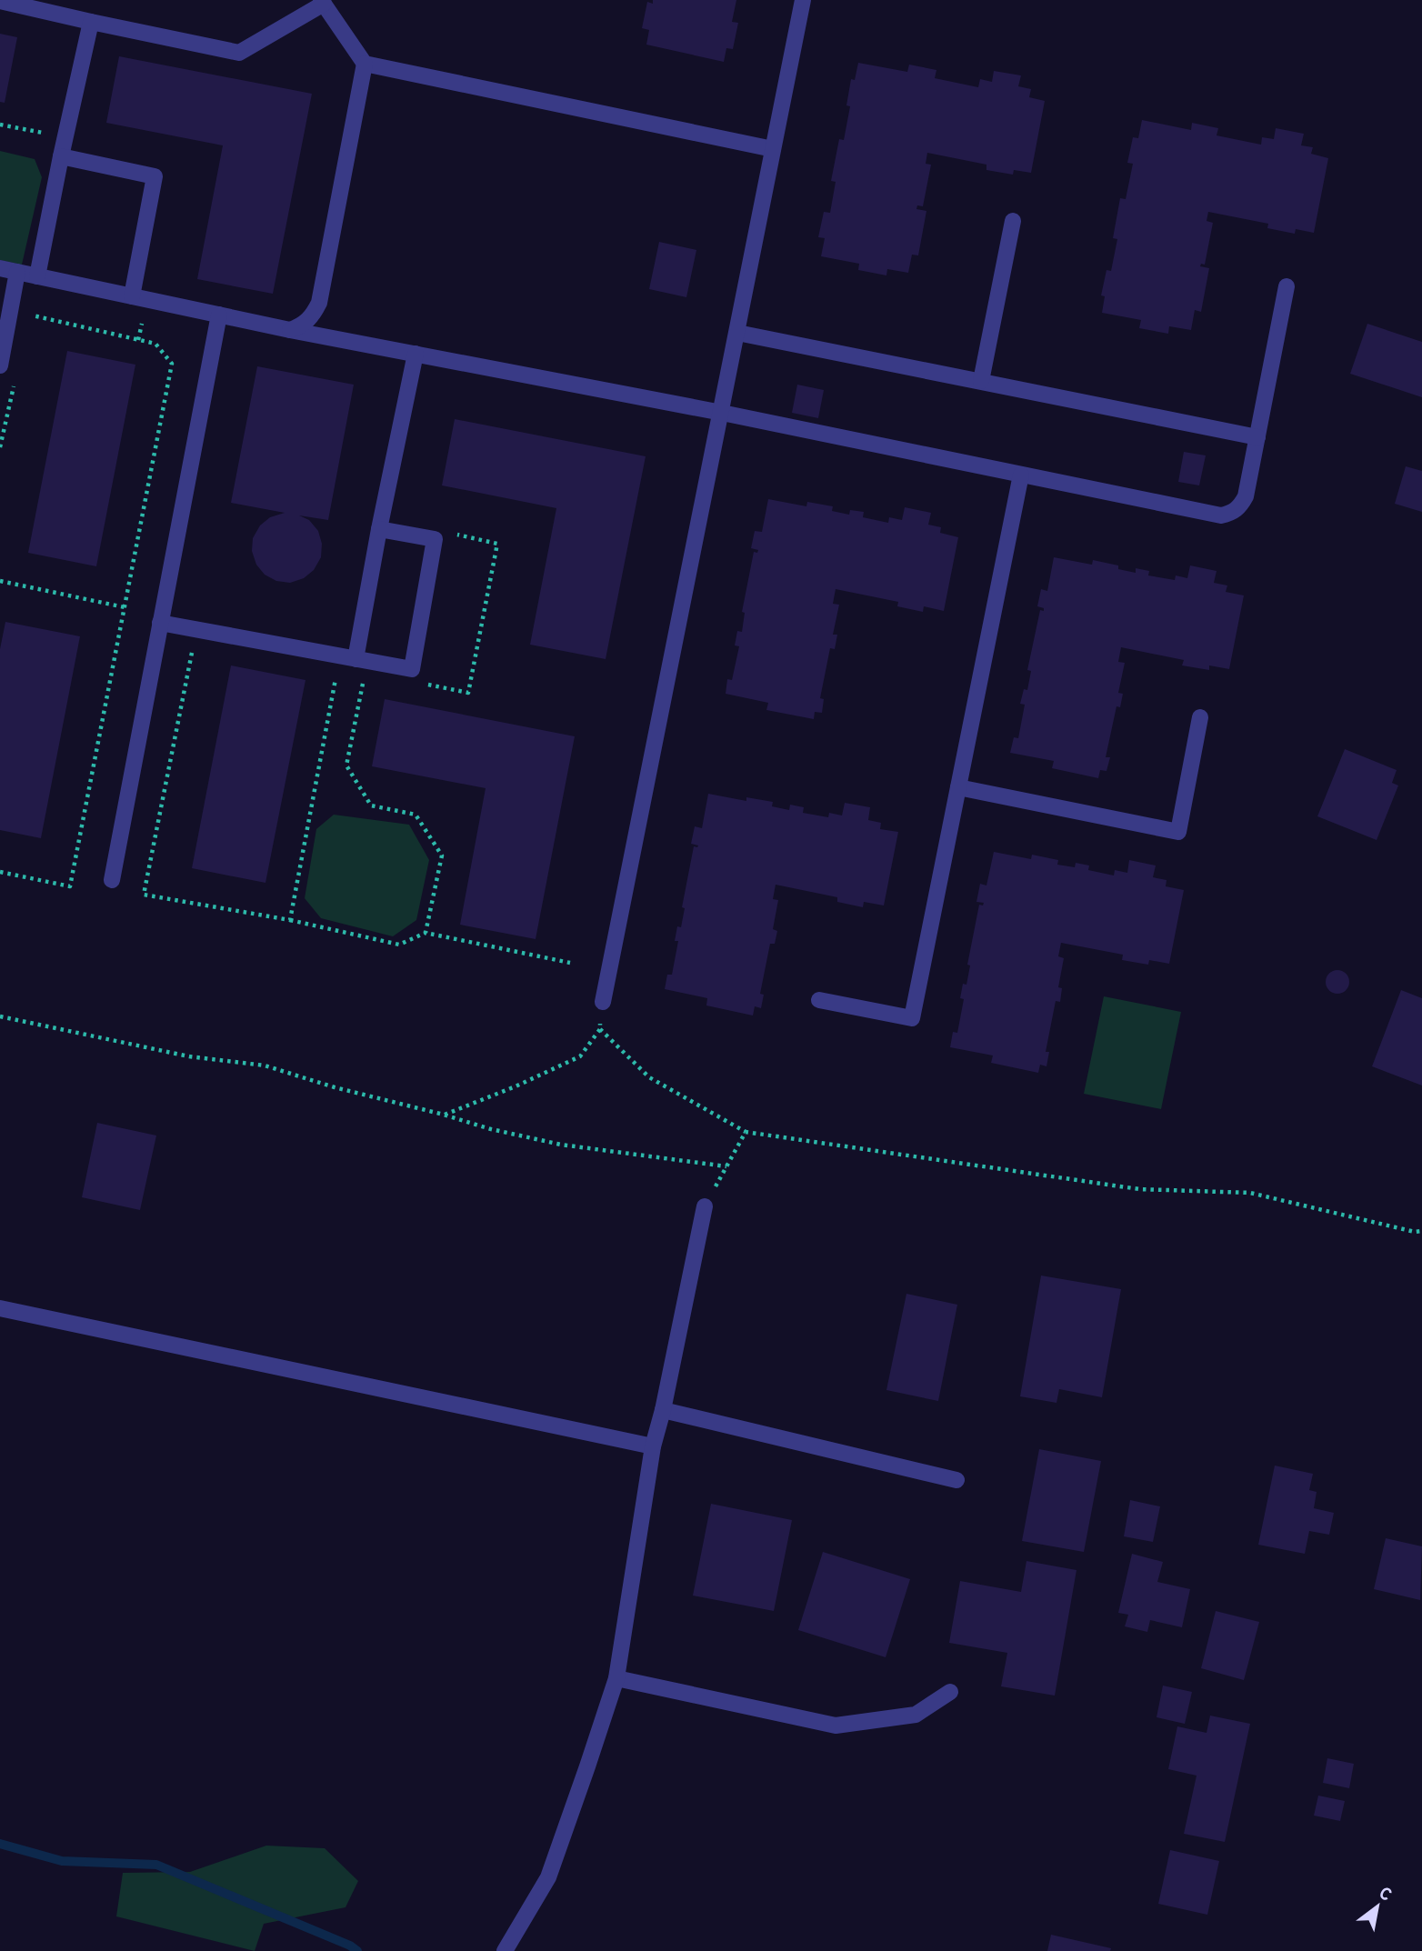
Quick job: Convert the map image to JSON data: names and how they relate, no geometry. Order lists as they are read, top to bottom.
{
  "north": "top right"
}
